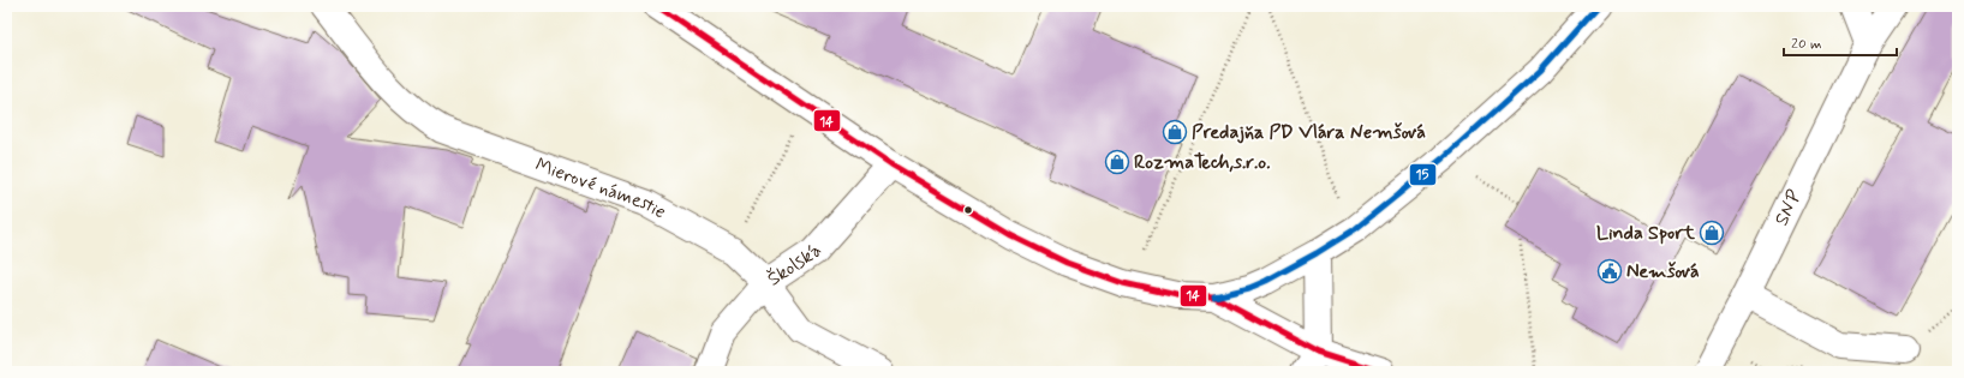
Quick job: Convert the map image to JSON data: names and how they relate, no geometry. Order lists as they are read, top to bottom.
{
  "streets": {
    "street": ["Mierové námestie", "SNP", "Školská"]
  },
  "crossings": [
    ["Mierové námestie", "Školská"]
  ],
  "places": {
    "shop": ["Predajňa PD Vlára Nemšová", "RozmaTech,s.r.o.", "Linda Sport"],
    "public building": ["Nemšová"]
  },
  "lines": ["transit line 14", "transit line 15"],
  "scale_bar": "20 m"
}
